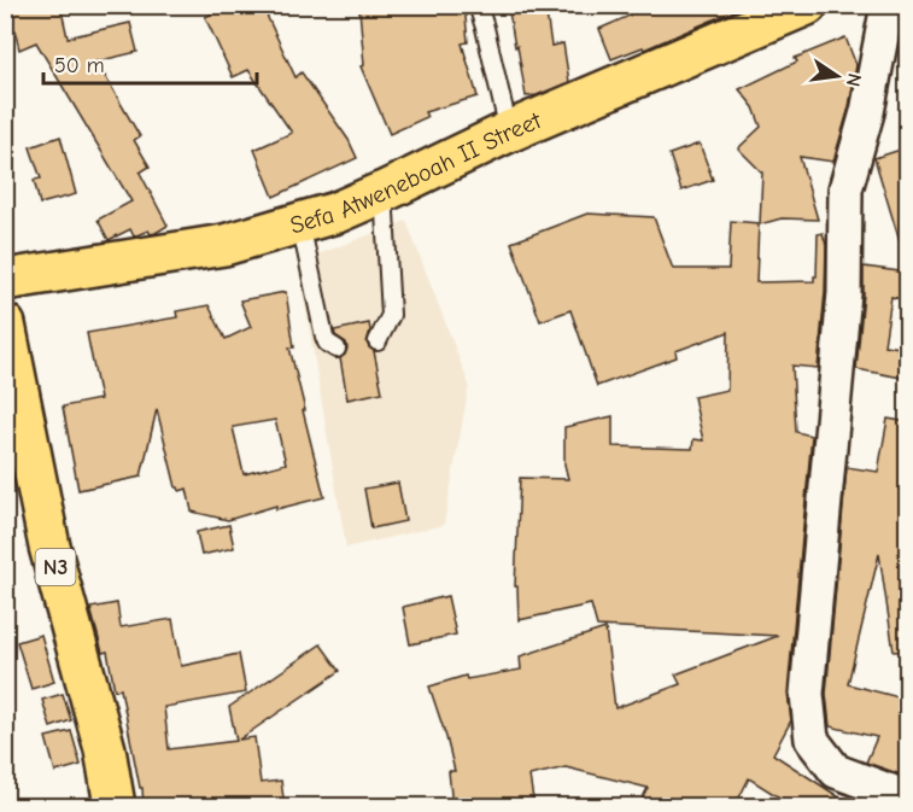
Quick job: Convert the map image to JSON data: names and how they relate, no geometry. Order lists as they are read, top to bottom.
{
  "streets": {
    "main road": ["Sefa Atweneboah II Street", "N3"]
  },
  "scale_bar": "50 m",
  "north": "right"
}
